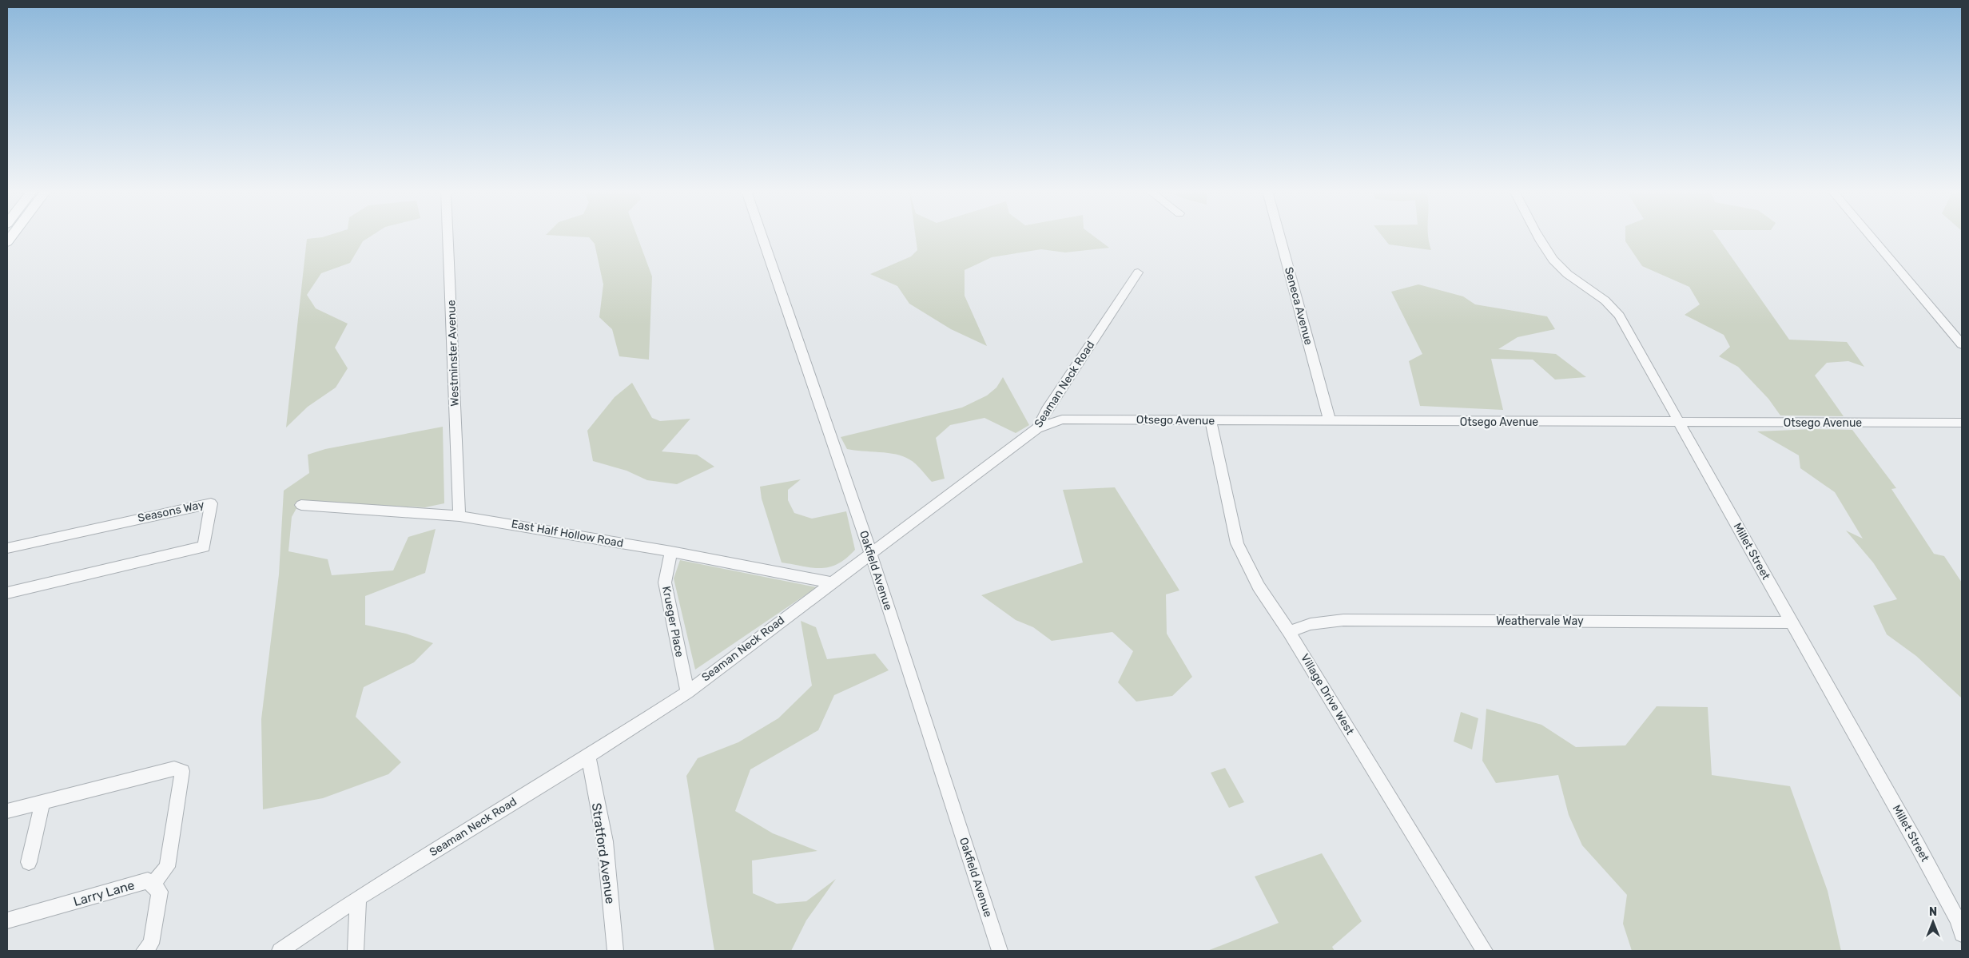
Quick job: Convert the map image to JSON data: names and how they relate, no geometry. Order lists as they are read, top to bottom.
{
  "streets": {
    "street": [
      "Seneca Avenue",
      "Westminster Avenue",
      "Seaman Neck Road",
      "Otsego Avenue",
      "Seasons Way",
      "East Half Hollow Road",
      "Millet Street",
      "Oakfield Avenue",
      "Weathervale Way",
      "Krueger Place",
      "Village Drive West",
      "Stratford Avenue",
      "Larry Lane"
    ]
  },
  "crossings": [
    ["Seneca Avenue", "Otsego Avenue"],
    ["Westminster Avenue", "East Half Hollow Road"],
    ["Seaman Neck Road", "Otsego Avenue"],
    ["Seaman Neck Road", "East Half Hollow Road"],
    ["Seaman Neck Road", "Oakfield Avenue"],
    ["Seaman Neck Road", "Krueger Place"],
    ["Seaman Neck Road", "Stratford Avenue"],
    ["Otsego Avenue", "Millet Street"],
    ["Otsego Avenue", "Village Drive West"],
    ["East Half Hollow Road", "Krueger Place"],
    ["Millet Street", "Weathervale Way"],
    ["Weathervale Way", "Village Drive West"]
  ],
  "north": "top"
}
